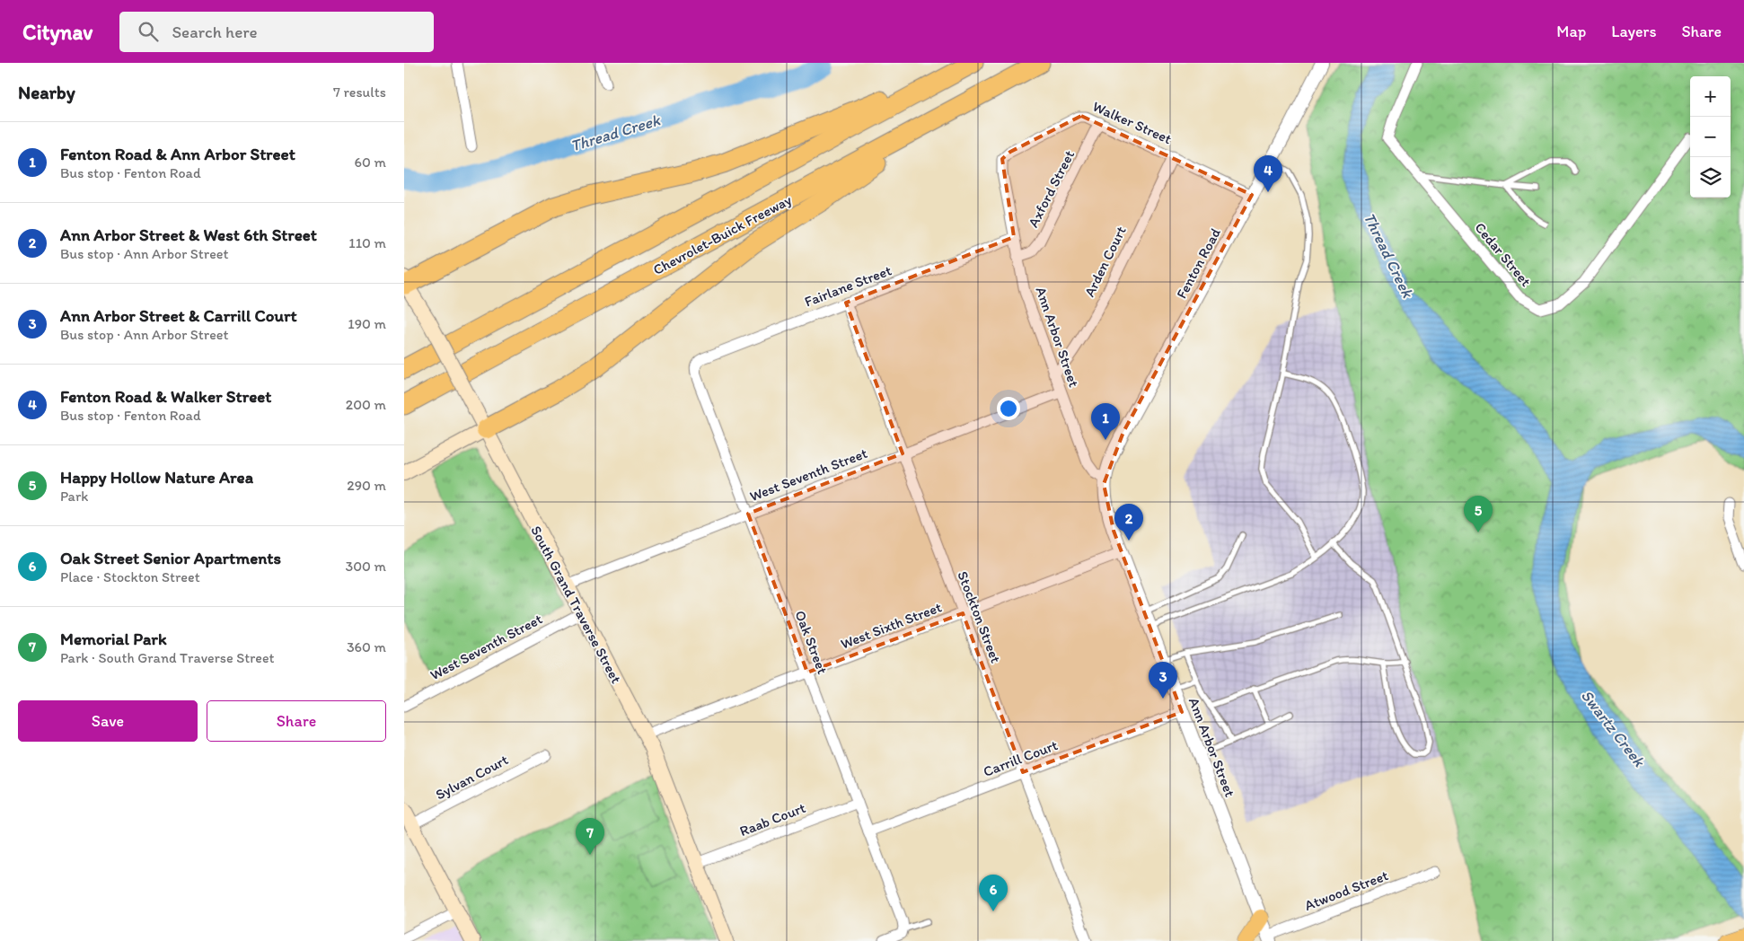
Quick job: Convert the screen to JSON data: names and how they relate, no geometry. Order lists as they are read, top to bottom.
{
  "streets": {
    "highway": ["Chevrolet-Buick Freeway"],
    "main road": ["South Grand Traverse Street"],
    "street": [
      "Walker Street",
      "Axford Street",
      "Cedar Street",
      "Arden Court",
      "Fenton Road",
      "Fairlane Street",
      "Ann Arbor Street",
      "West Seventh Street",
      "Stockton Street",
      "West Sixth Street",
      "Oak Street",
      "Carrill Court",
      "Sylvan Court",
      "Raab Court",
      "Atwood Street"
    ]
  },
  "crossings": [
    ["Walker Street", "Axford Street"],
    ["Walker Street", "Arden Court"],
    ["Walker Street", "Fenton Road"],
    ["Walker Street", "Ann Arbor Street"],
    ["Axford Street", "Ann Arbor Street"],
    ["Arden Court", "Ann Arbor Street"],
    ["Fenton Road", "Ann Arbor Street"],
    ["Fairlane Street", "Ann Arbor Street"],
    ["Fairlane Street", "Stockton Street"],
    ["Fairlane Street", "Oak Street"],
    ["Ann Arbor Street", "West Seventh Street"],
    ["Ann Arbor Street", "West Sixth Street"],
    ["Ann Arbor Street", "Carrill Court"],
    ["Ann Arbor Street", "Atwood Street"],
    ["West Seventh Street", "South Grand Traverse Street"],
    ["West Seventh Street", "Stockton Street"],
    ["West Seventh Street", "Oak Street"],
    ["South Grand Traverse Street", "West Sixth Street"],
    ["South Grand Traverse Street", "Raab Court"],
    ["Stockton Street", "West Sixth Street"],
    ["Stockton Street", "Carrill Court"],
    ["West Sixth Street", "Oak Street"],
    ["Oak Street", "Carrill Court"],
    ["Oak Street", "Raab Court"]
  ],
  "water": ["Thread Creek", "Swartz Creek"],
  "page": {
    "header": "Citynav",
    "search": "Search here",
    "nav": ["Map", "Layers", "Share"],
    "heading": ["Nearby", "7 results"],
    "map_buttons": ["+", "−"],
    "list": [
      {
        "mark": "1",
        "name": "Fenton Road & Ann Arbor Street",
        "note": "Bus stop · Fenton Road",
        "value": "60 m"
      },
      {
        "mark": "2",
        "name": "Ann Arbor Street & West 6th Street",
        "note": "Bus stop · Ann Arbor Street",
        "value": "110 m"
      },
      {
        "mark": "3",
        "name": "Ann Arbor Street & Carrill Court",
        "note": "Bus stop · Ann Arbor Street",
        "value": "190 m"
      },
      {
        "mark": "4",
        "name": "Fenton Road & Walker Street",
        "note": "Bus stop · Fenton Road",
        "value": "200 m"
      },
      {
        "mark": "5",
        "name": "Happy Hollow Nature Area",
        "note": "Park",
        "value": "290 m"
      },
      {
        "mark": "6",
        "name": "Oak Street Senior Apartments",
        "note": "Place · Stockton Street",
        "value": "300 m"
      },
      {
        "mark": "7",
        "name": "Memorial Park",
        "note": "Park · South Grand Traverse Street",
        "value": "360 m"
      }
    ],
    "pins": [
      "4",
      "1",
      "5",
      "2",
      "3",
      "7",
      "6"
    ],
    "buttons": ["Save", "Share"]
  }
}
